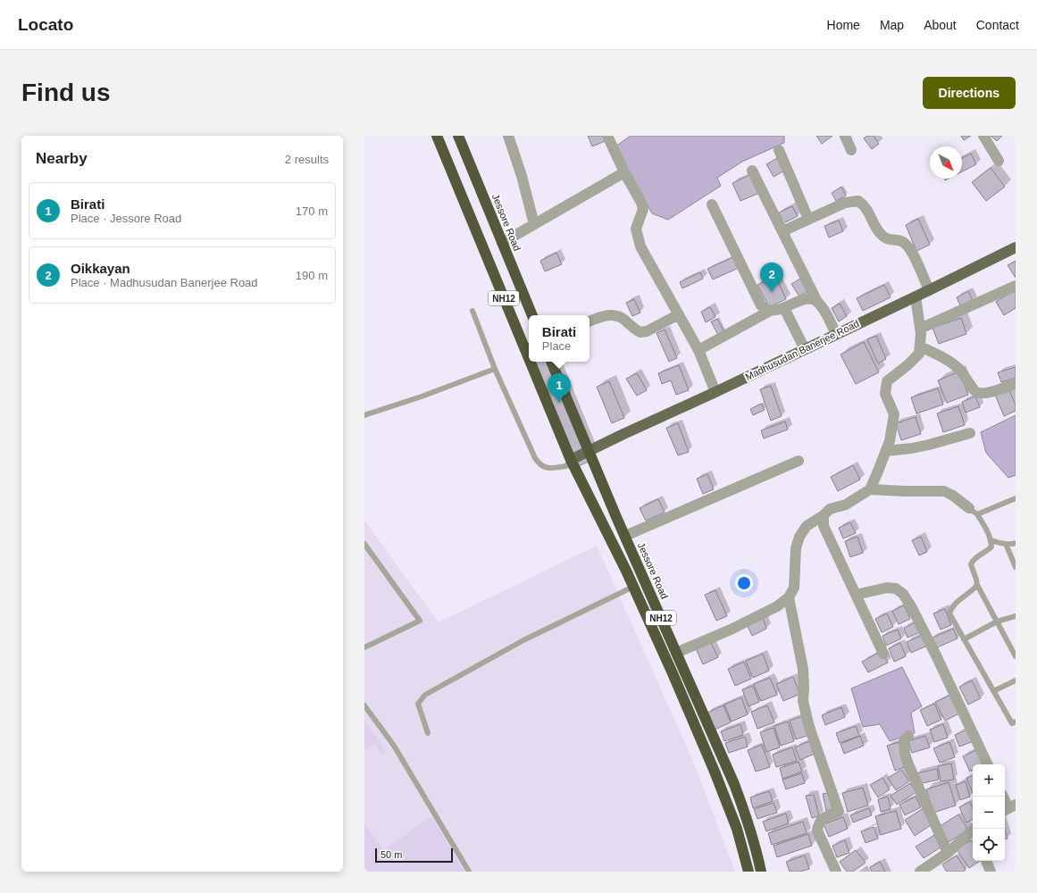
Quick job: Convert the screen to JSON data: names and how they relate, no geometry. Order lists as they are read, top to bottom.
{
  "streets": {
    "highway": ["Jessore Road", "NH12"],
    "main road": ["Madhusudan Banerjee Road"]
  },
  "crossings": [
    ["Jessore Road", "Madhusudan Banerjee Road"],
    ["NH12", "Madhusudan Banerjee Road"]
  ],
  "scale_bar": "50 m",
  "north": "bottom right",
  "page": {
    "header": "Locato",
    "nav": [
      "Home",
      "Map",
      "About",
      "Contact"
    ],
    "buttons": "Directions",
    "title": "Find us",
    "heading": ["Nearby", "2 results"],
    "list": [
      {
        "mark": "1",
        "name": "Birati",
        "note": "Place · Jessore Road",
        "value": "170 m"
      },
      {
        "mark": "2",
        "name": "Oikkayan",
        "note": "Place · Madhusudan Banerjee Road",
        "value": "190 m"
      }
    ],
    "pins": ["2", "1"],
    "popup": ["Birati", "Place"],
    "map_buttons": ["+", "−"],
    "scale": "50 m"
  }
}
